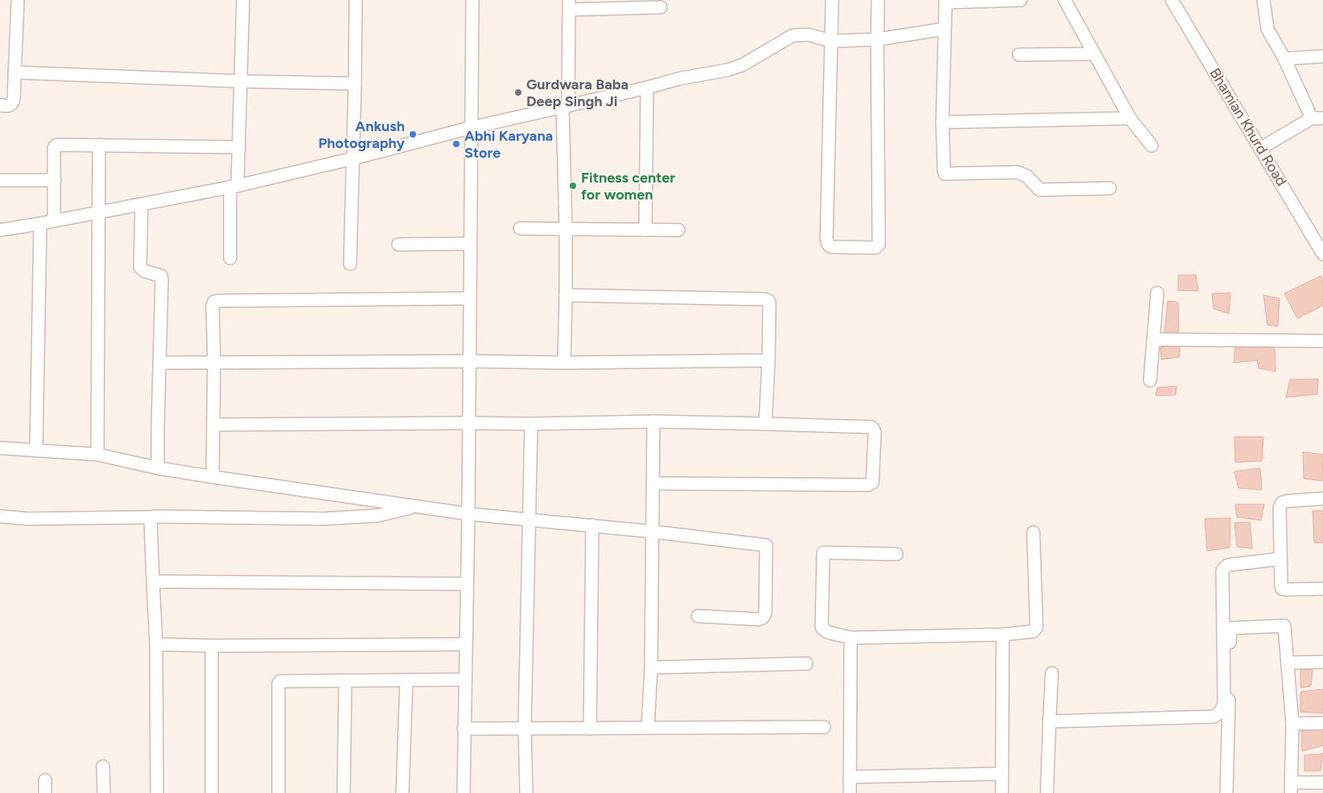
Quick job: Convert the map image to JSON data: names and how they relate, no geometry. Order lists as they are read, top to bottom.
{
  "streets": {
    "street": ["Bhamian Khurd Road"]
  },
  "places": [
    "Gurdwara Baba Deep Singh Ji",
    "Ankush Photography",
    "Abhi Karyana Store",
    "Fitness center for women"
  ]
}
